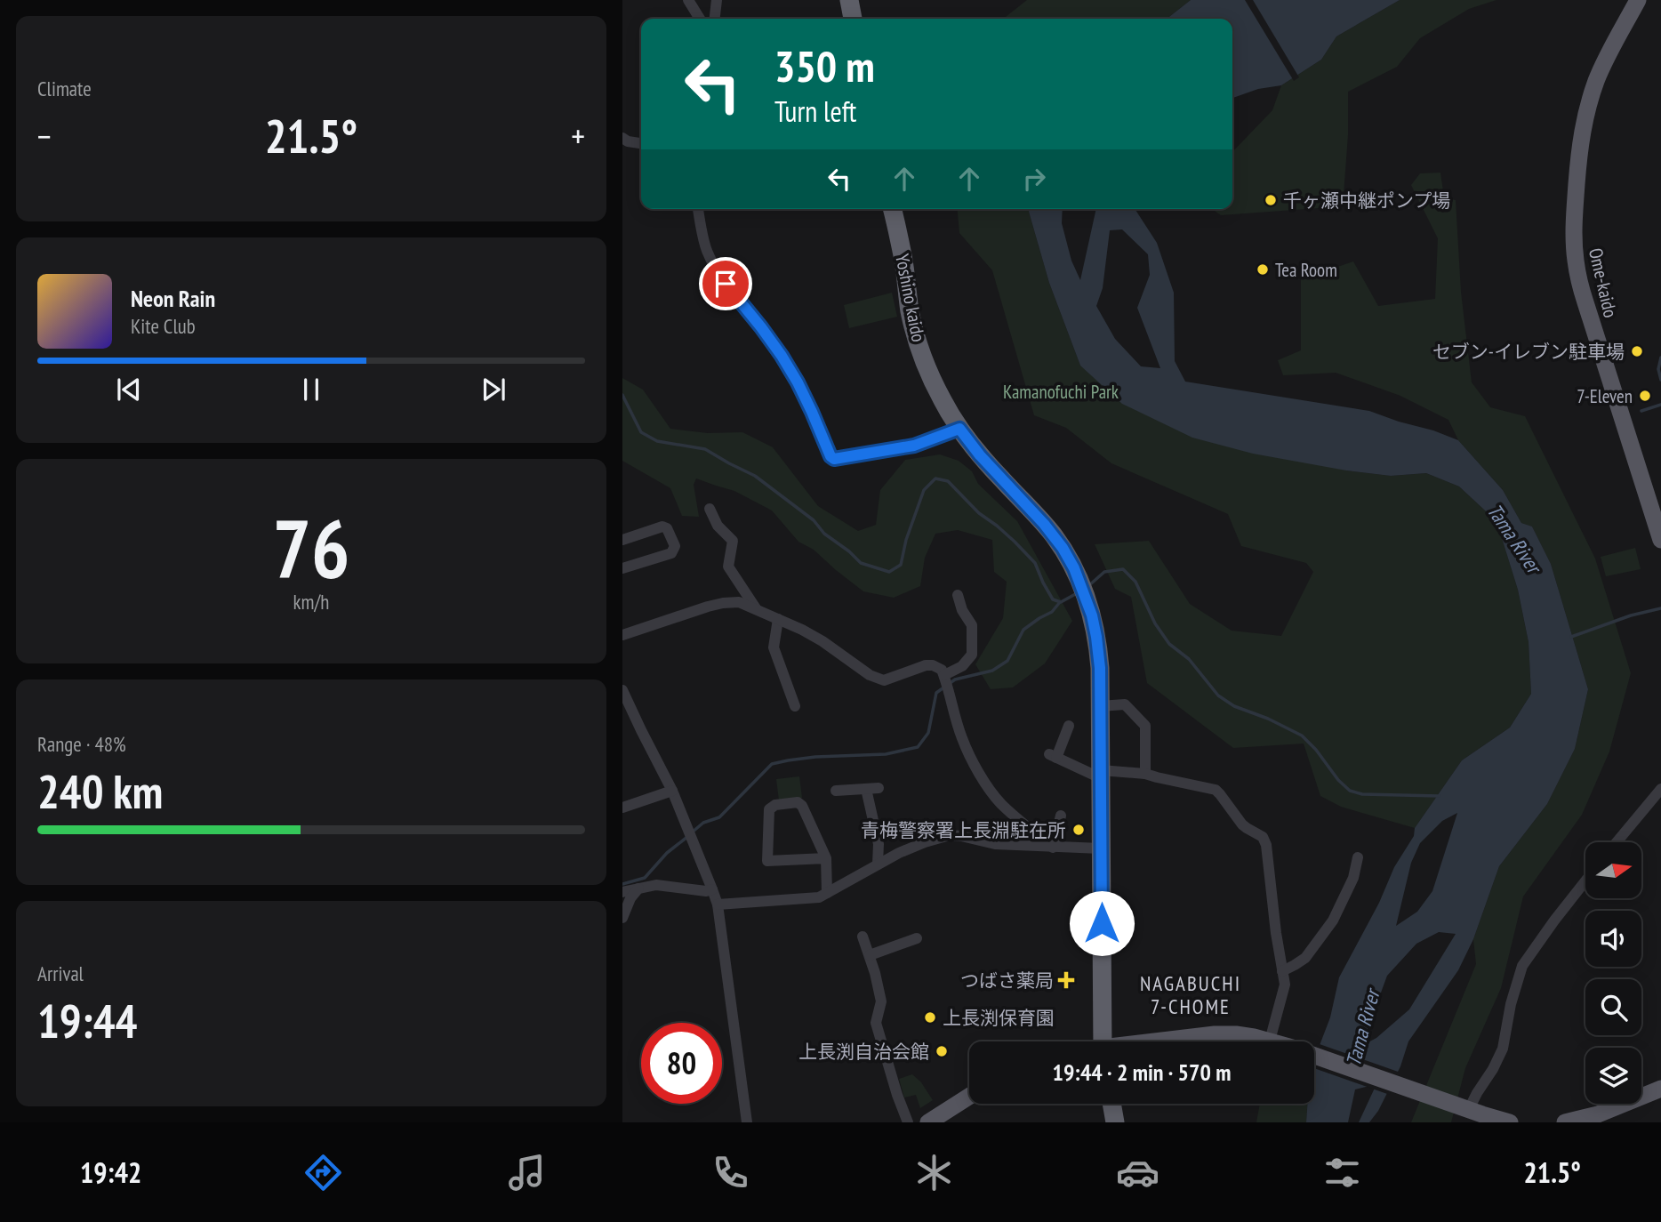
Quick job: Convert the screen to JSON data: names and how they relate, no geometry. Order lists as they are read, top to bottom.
{
  "streets": {
    "highway": ["Yoshino kaido"],
    "main road": ["Ome-kaido"]
  },
  "districts": ["NAGABUCHI 7-CHOME"],
  "water": ["Tama River"],
  "parks": ["Kamanofuchi Park"],
  "places": {
    "other": [
      "千ヶ瀬中継ポンプ場",
      "Tea Room",
      "セブン-イレブン駐車場",
      "7-Eleven",
      "青梅警察署上長淵駐在所",
      "上長渕保育園",
      "上長渕自治会館"
    ],
    "health": ["つばさ薬局"]
  },
  "north": "right",
  "page": {
    "tile": [
      "Climate",
      ["76", "km/h"],
      ["Range · 48%", "240 km"],
      ["Arrival", "19:44"]
    ],
    "turn": ["350 m", "Turn left"],
    "heat": ["−", "21.5°", "+"],
    "song": ["Neon Rain", "Kite Club"],
    "limit": "80",
    "trip": "19:44 · 2 min · 570 m",
    "tabs": ["19:42", "21.5°"]
  }
}
